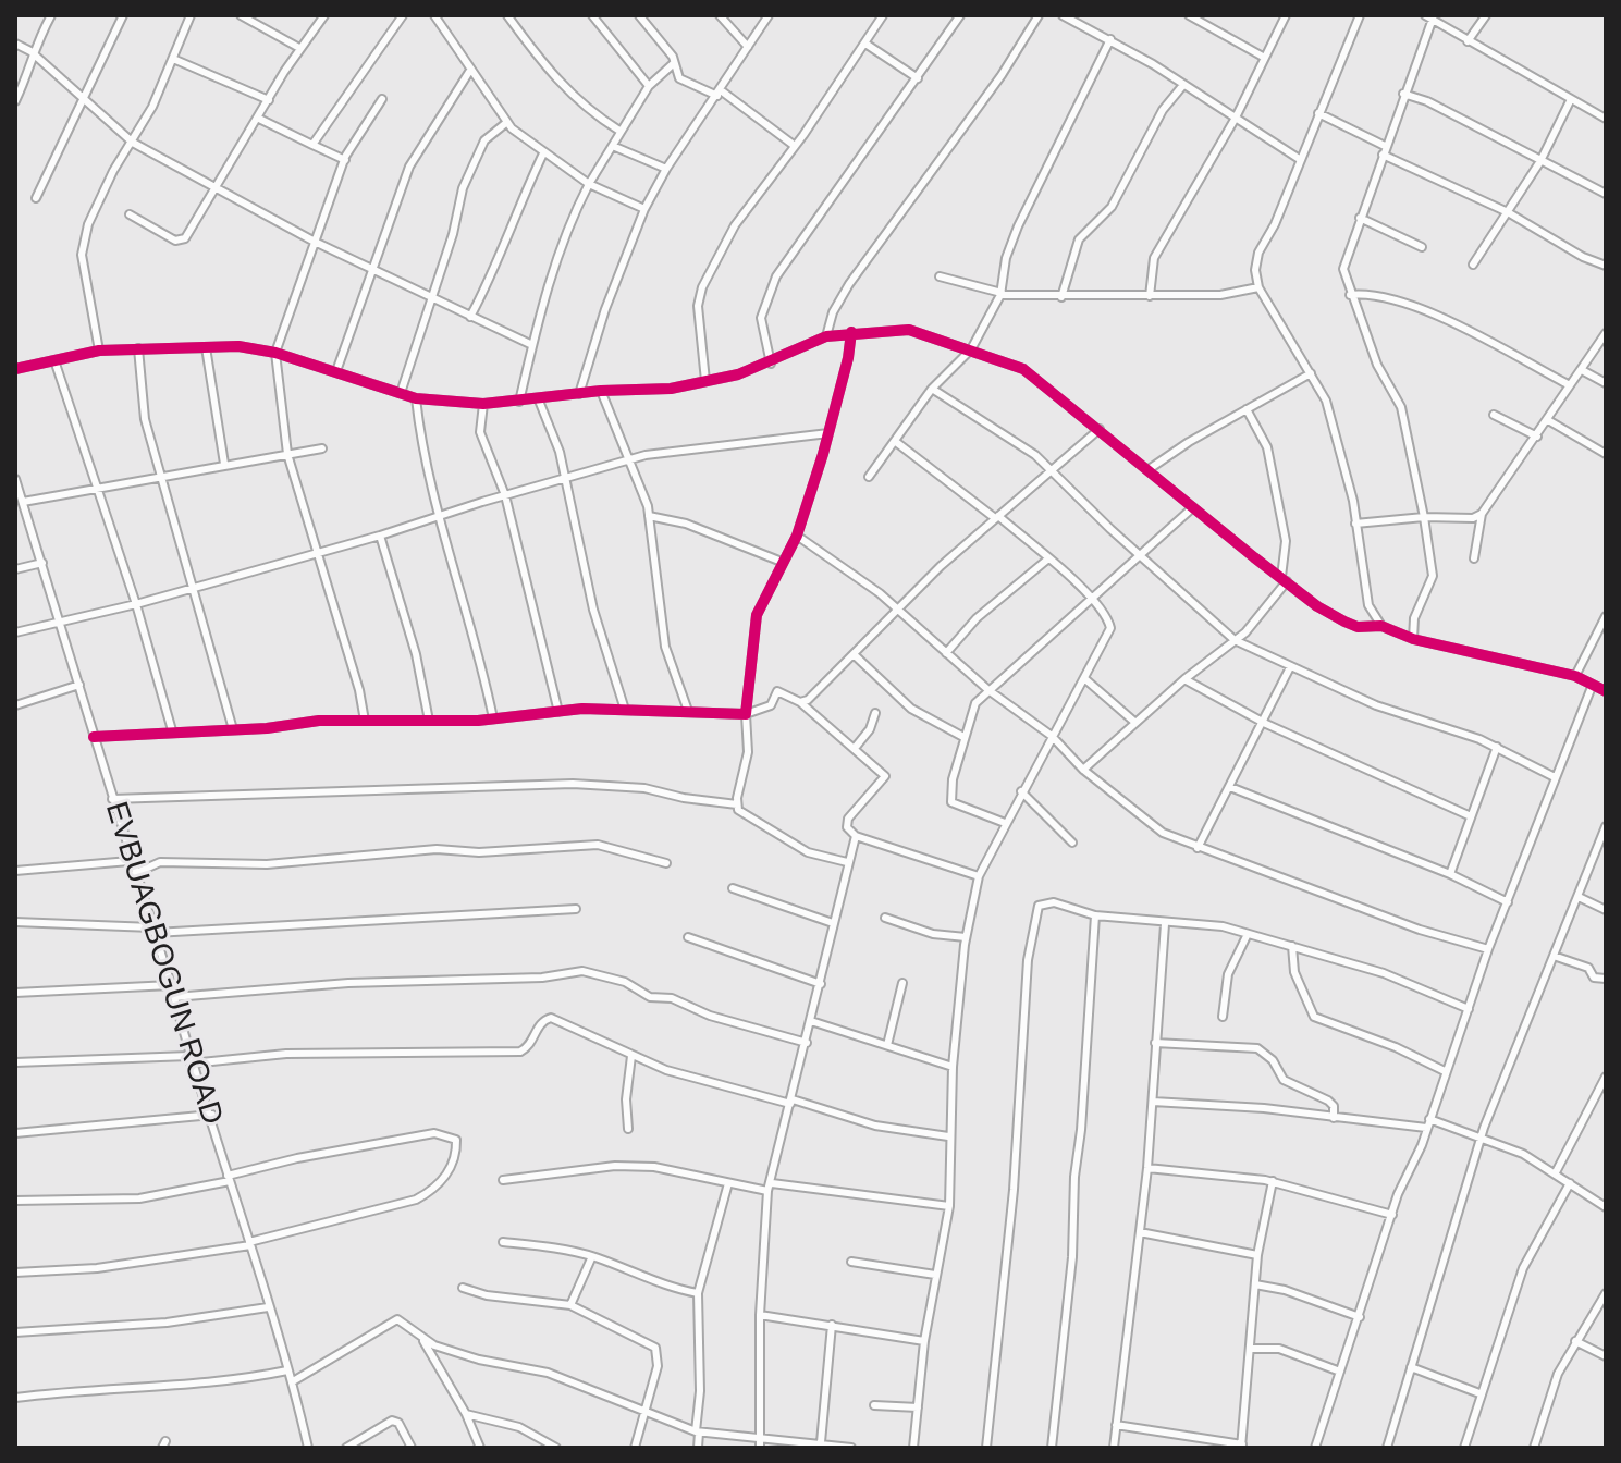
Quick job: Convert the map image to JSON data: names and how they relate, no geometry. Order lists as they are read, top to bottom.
{
  "streets": {
    "street": ["EVBUAGBOGUN ROAD"]
  }
}
